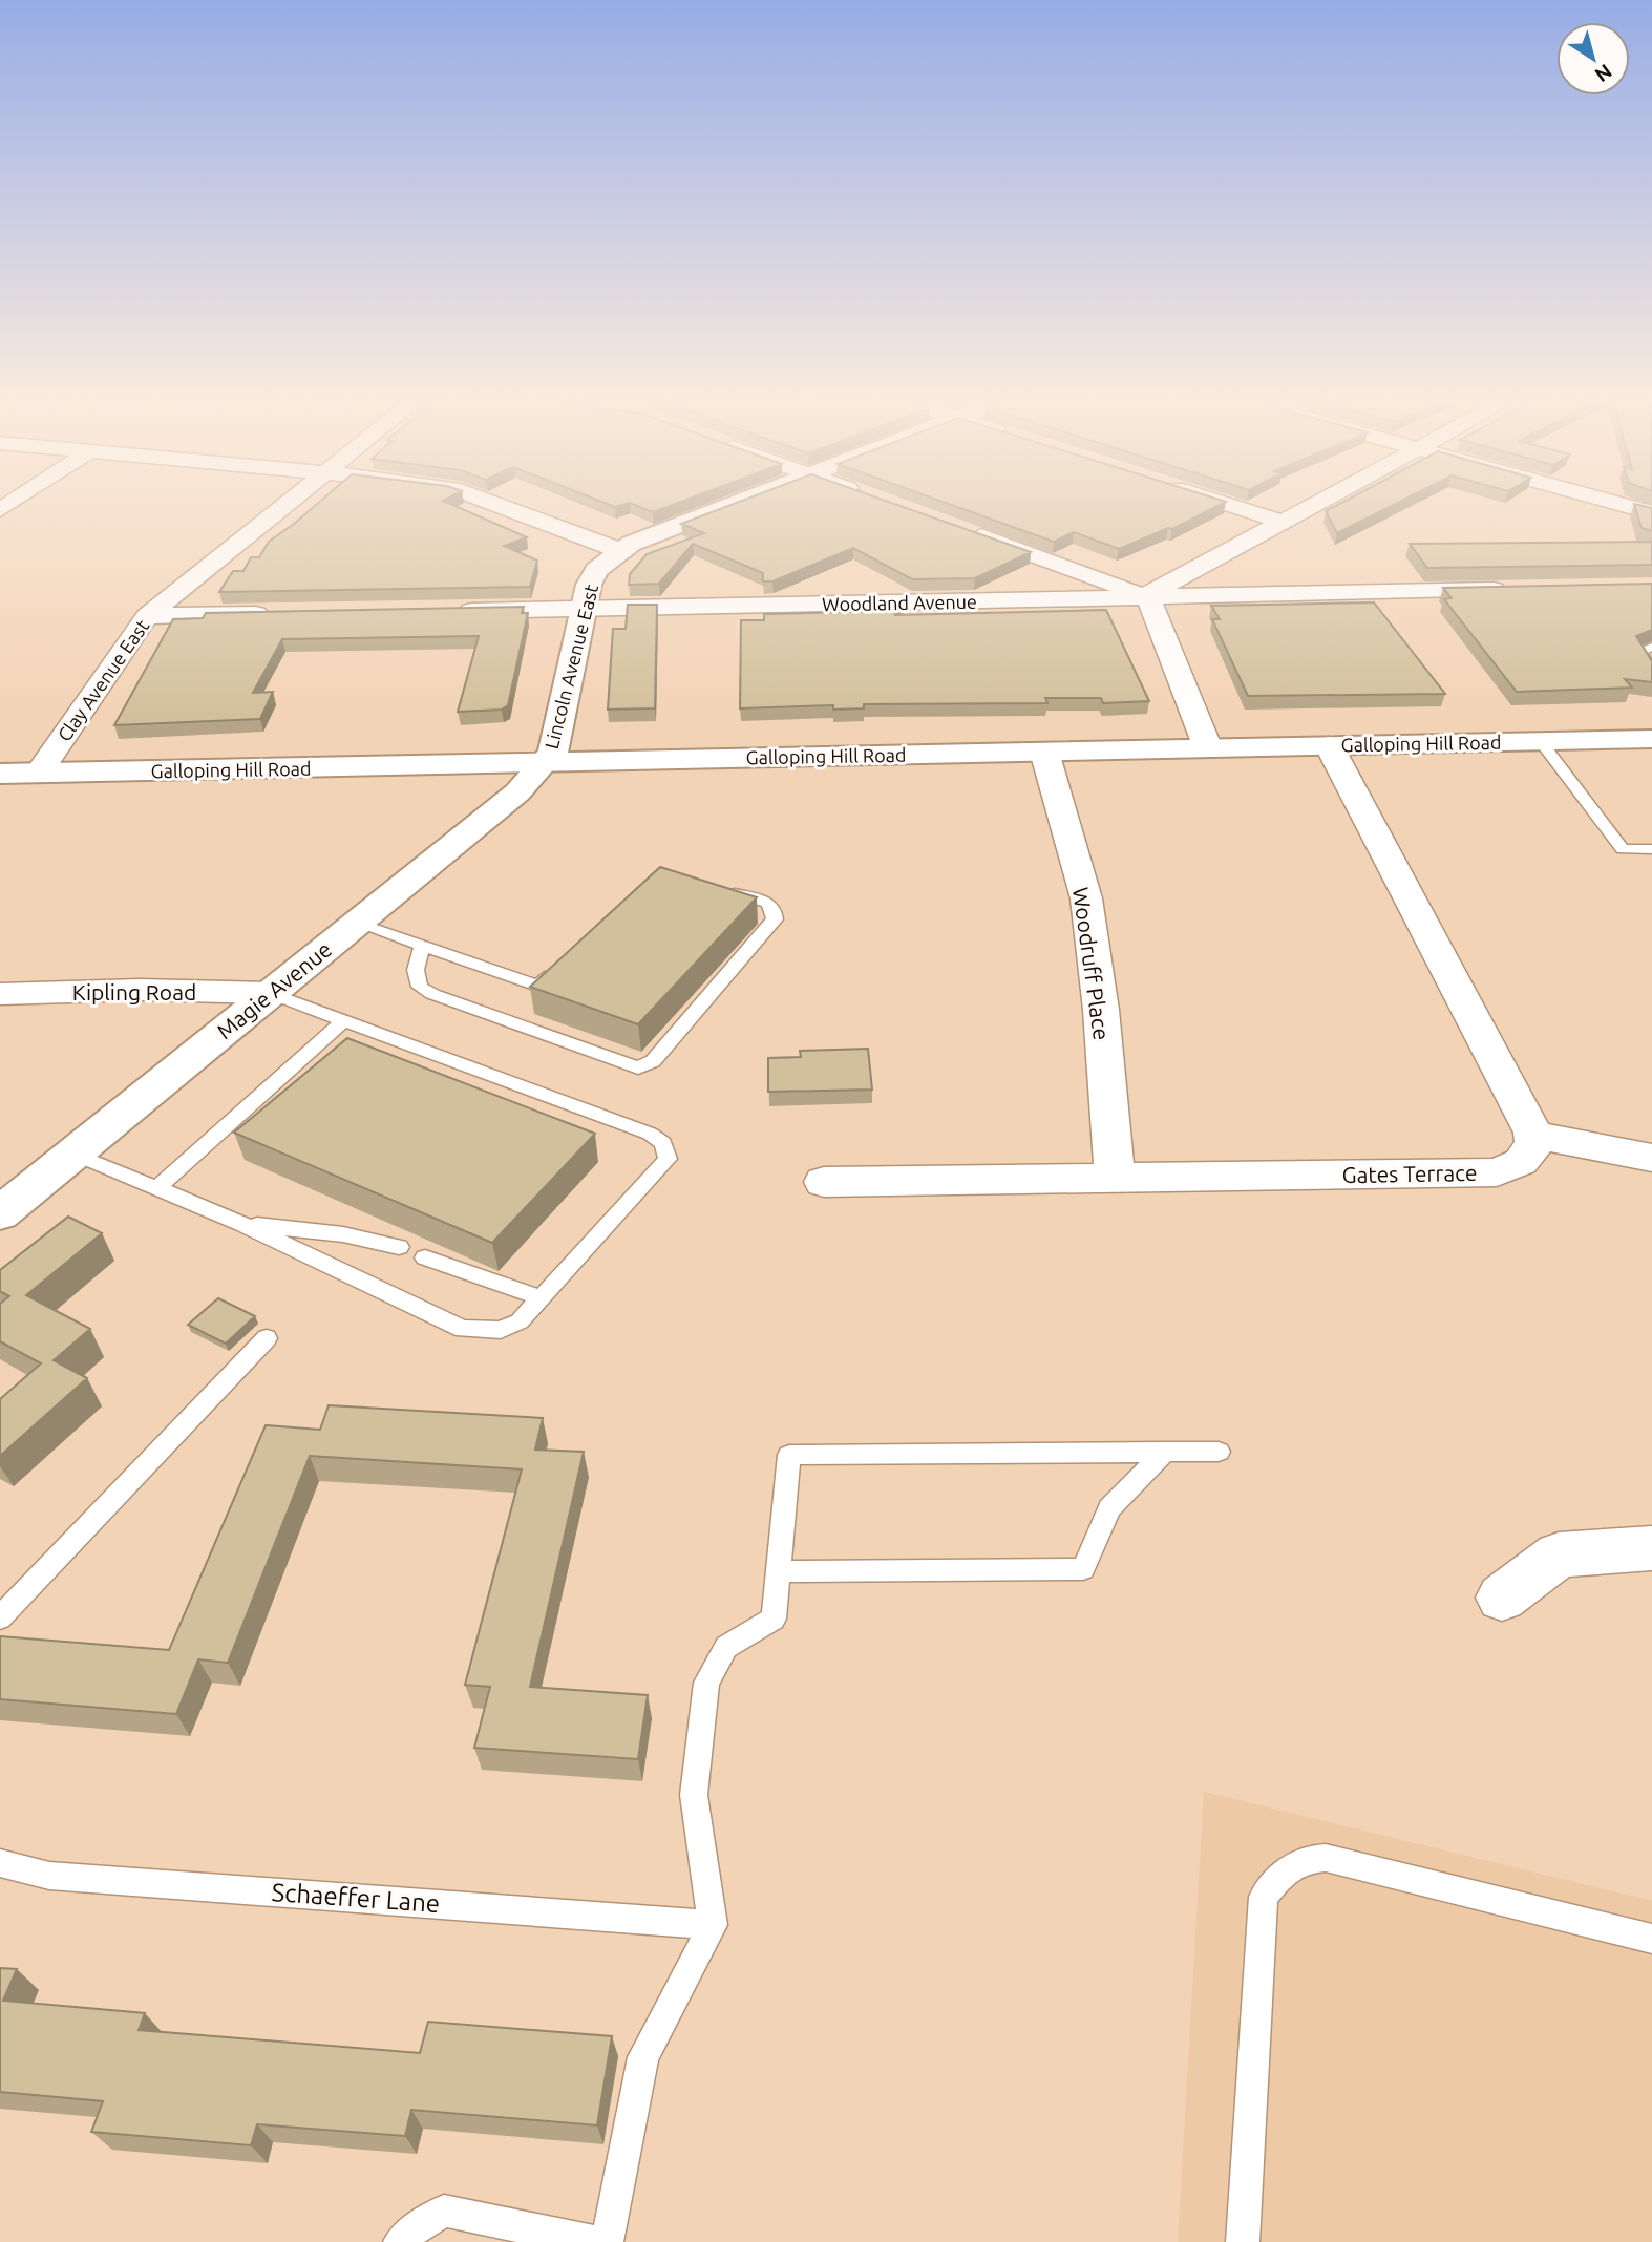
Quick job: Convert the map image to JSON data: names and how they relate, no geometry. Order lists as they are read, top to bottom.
{
  "streets": {
    "street": [
      "Woodland Avenue",
      "Lincoln Avenue East",
      "Clay Avenue East",
      "Galloping Hill Road",
      "Woodruff Place",
      "Magie Avenue",
      "Kipling Road",
      "Gates Terrace"
    ],
    "lane": ["Schaeffer Lane"]
  },
  "crossings": [
    ["Woodland Avenue", "Lincoln Avenue East"],
    ["Lincoln Avenue East", "Galloping Hill Road"],
    ["Lincoln Avenue East", "Magie Avenue"],
    ["Clay Avenue East", "Galloping Hill Road"],
    ["Galloping Hill Road", "Woodruff Place"],
    ["Galloping Hill Road", "Magie Avenue"],
    ["Woodruff Place", "Gates Terrace"],
    ["Magie Avenue", "Kipling Road"]
  ],
  "north": "bottom right"
}
